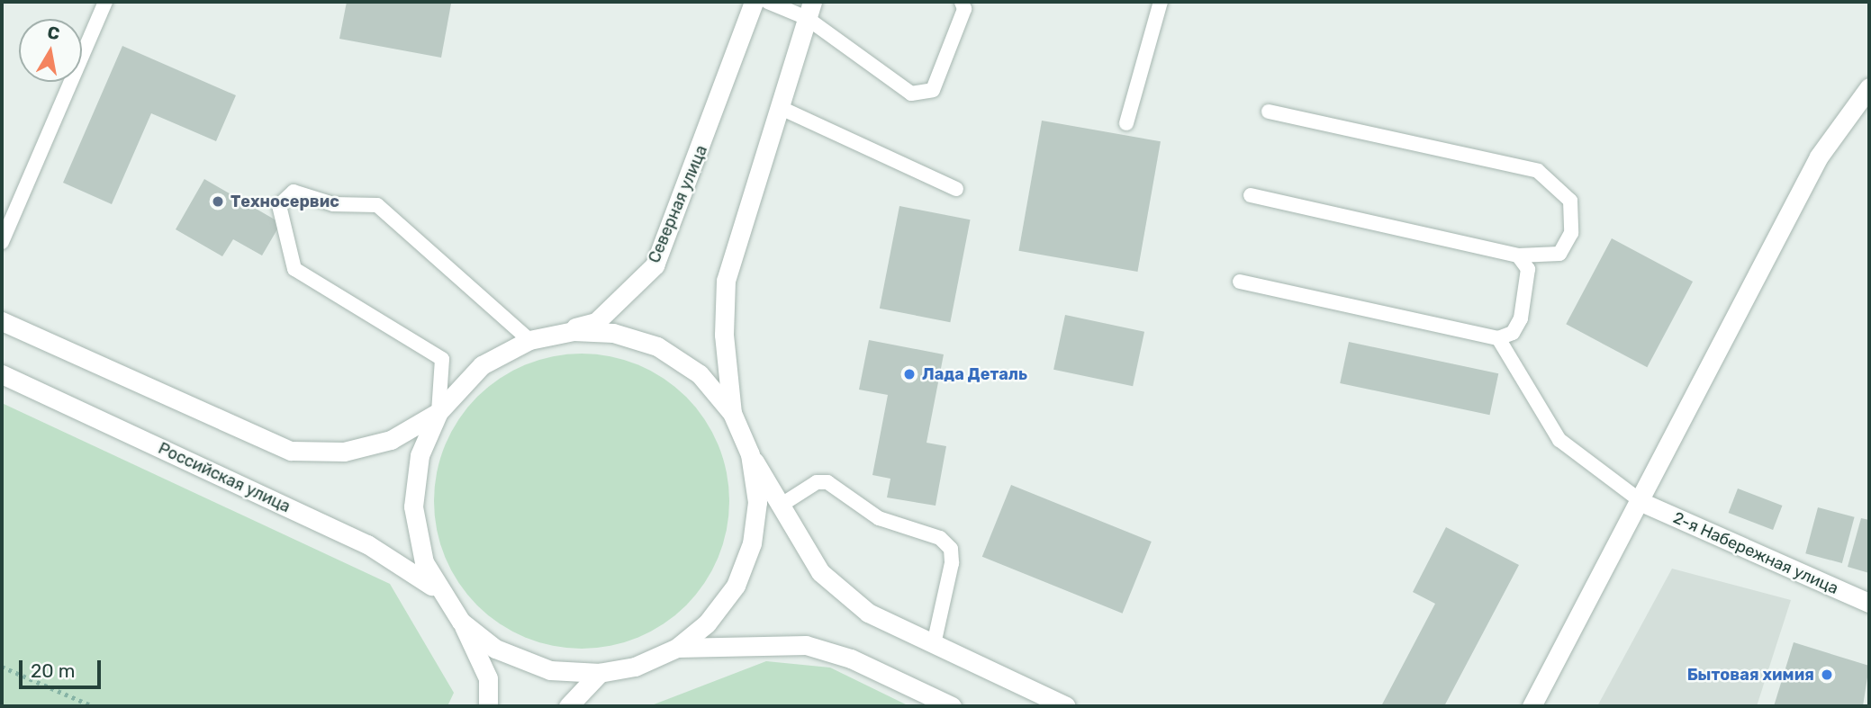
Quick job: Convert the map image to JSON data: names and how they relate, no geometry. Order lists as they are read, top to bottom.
{
  "streets": {
    "street": ["Северная улица", "Российская улица", "2-я Набережная улица"]
  },
  "places": ["Техносервис", "Лада Деталь", "Бытовая химия"],
  "scale_bar": "20 m",
  "north": "top"
}
